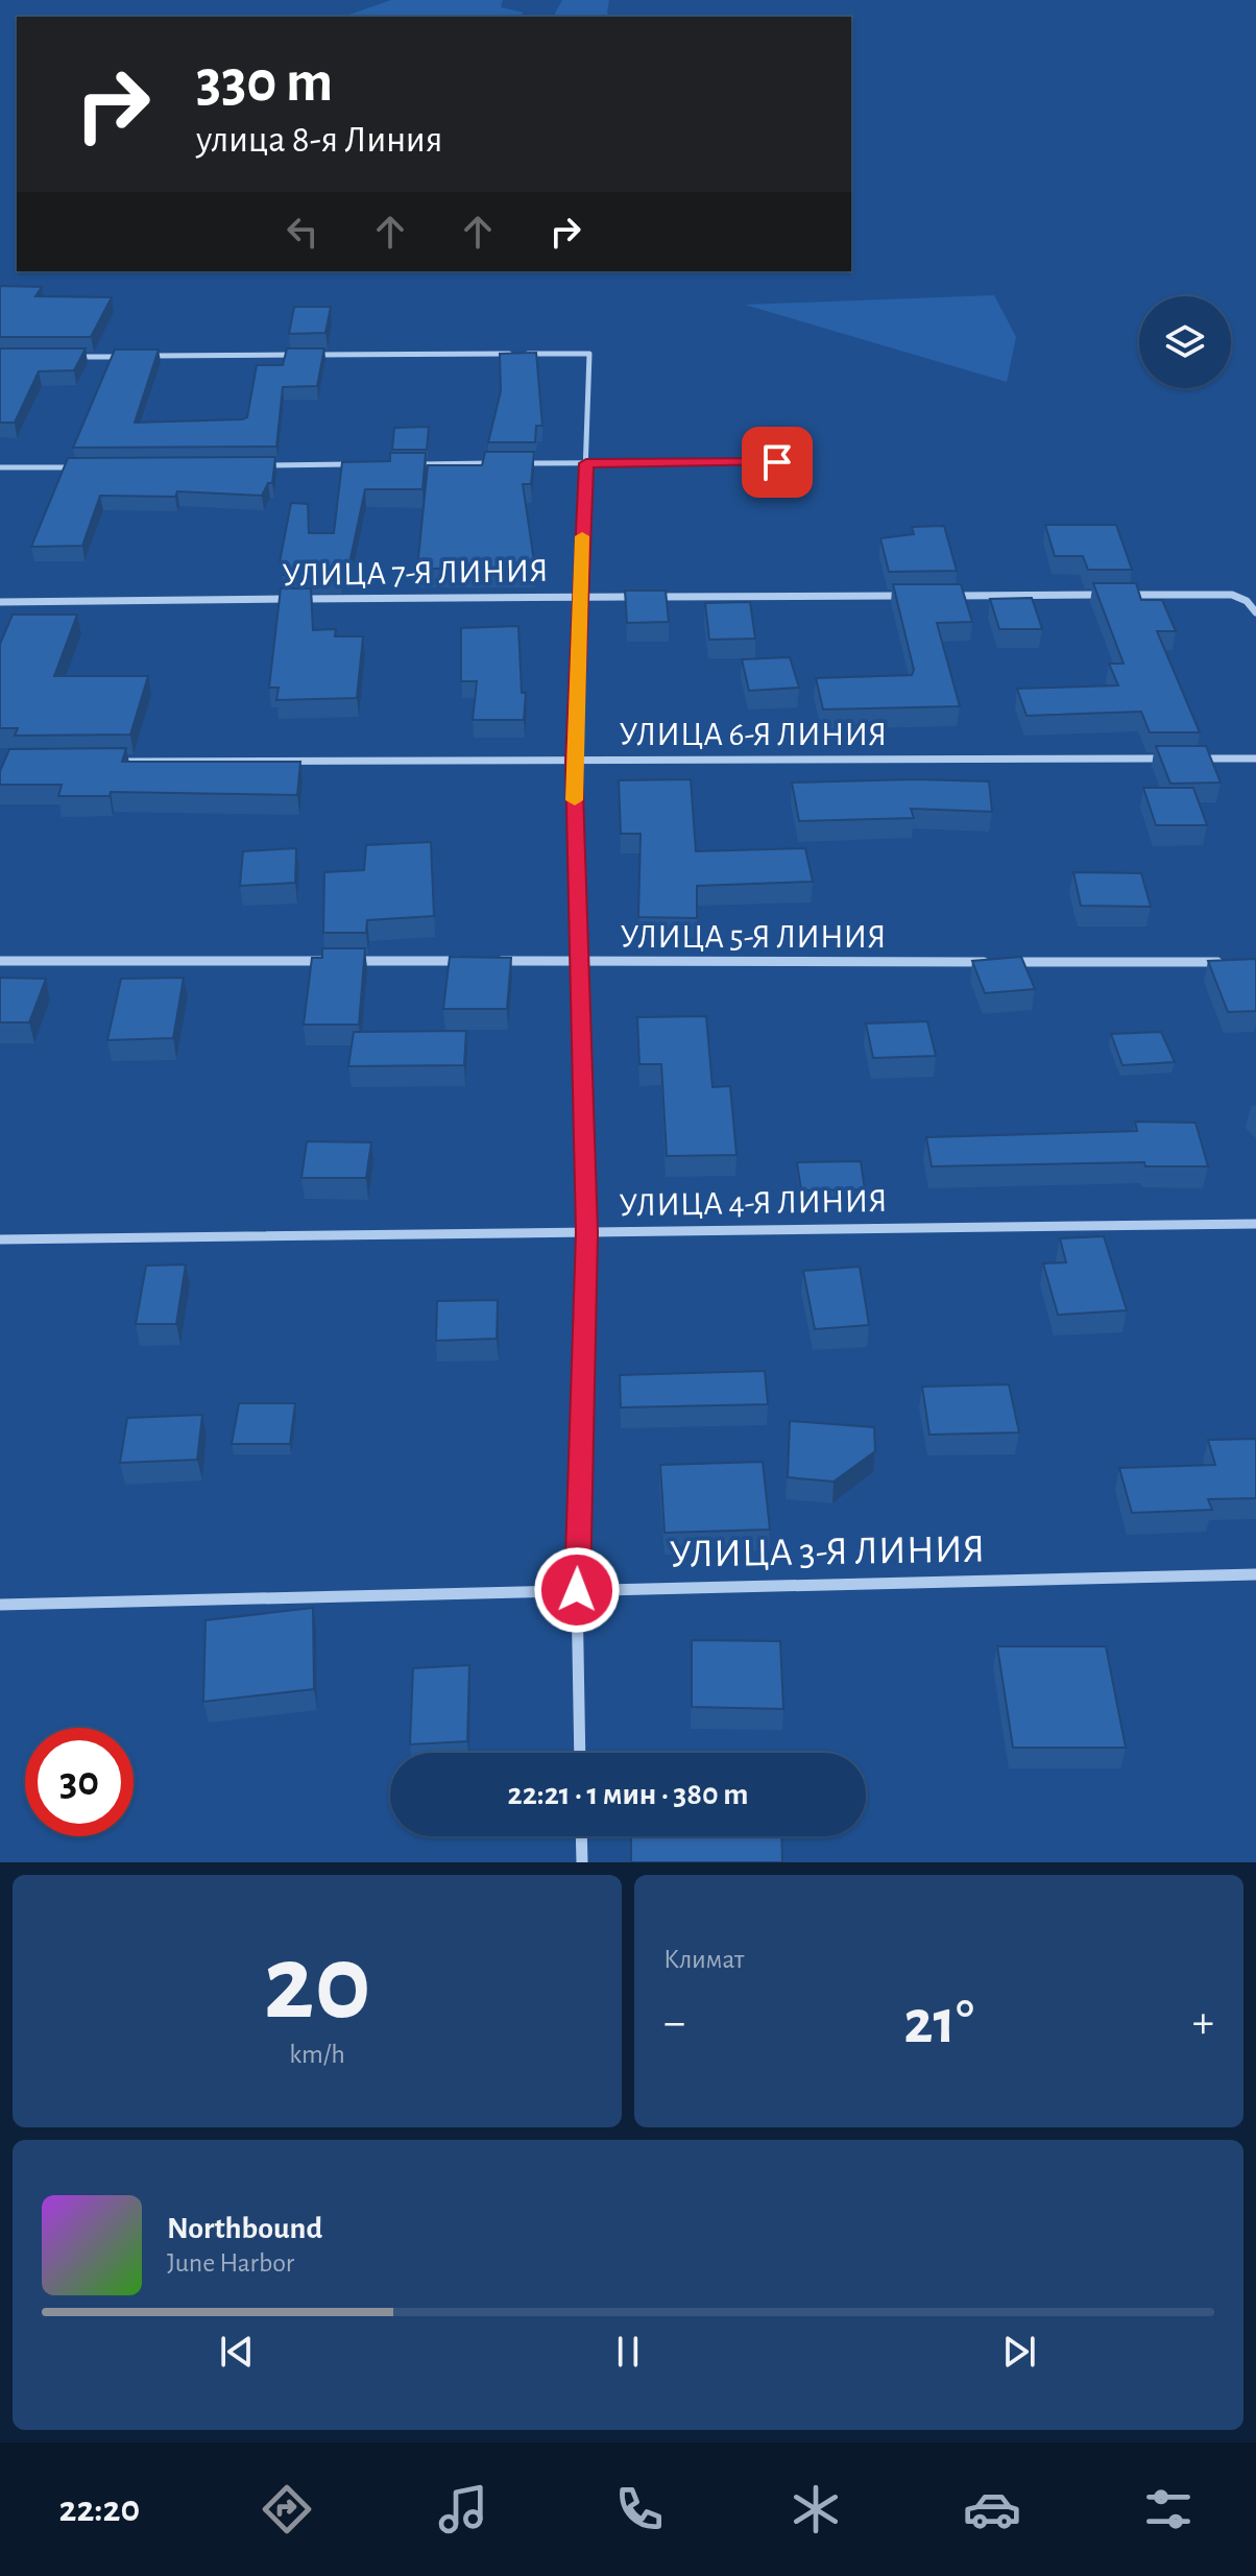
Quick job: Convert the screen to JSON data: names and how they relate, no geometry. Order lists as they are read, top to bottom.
{
  "streets": {
    "street": [
      "УЛИЦА 7-Я ЛИНИЯ",
      "УЛИЦА 6-Я ЛИНИЯ",
      "УЛИЦА 5-Я ЛИНИЯ",
      "УЛИЦА 4-Я ЛИНИЯ",
      "УЛИЦА 3-Я ЛИНИЯ"
    ]
  },
  "page": {
    "turn": ["330 m", "улица 8-я Линия"],
    "limit": "30",
    "trip": "22:21 · 1 мин · 380 m",
    "tile": [
      ["20", "km/h"],
      "Климат"
    ],
    "heat": ["−", "21°", "+"],
    "song": ["Northbound", "June Harbor"],
    "tabs": "22:20"
  }
}
